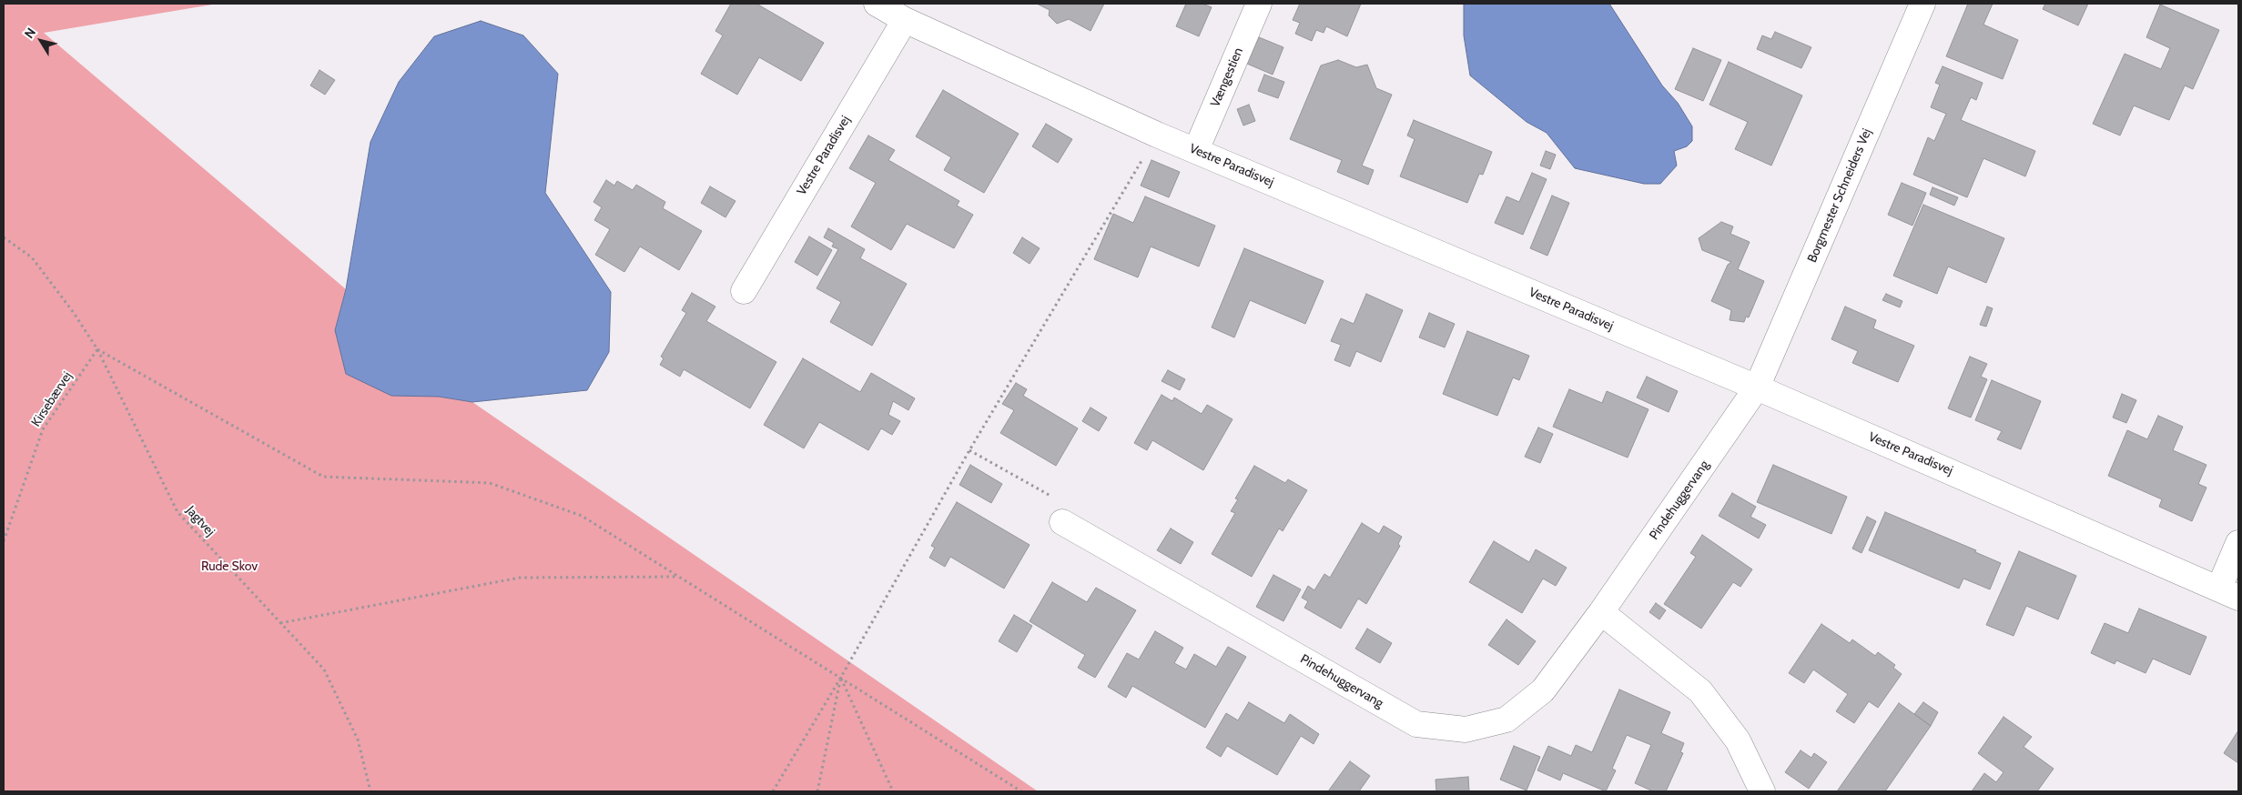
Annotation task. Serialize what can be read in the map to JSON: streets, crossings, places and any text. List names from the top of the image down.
{
  "streets": {
    "street": [
      "Vængestien",
      "Vestre Paradisvej",
      "Borgmester Schneiders Vej",
      "Pindehuggervang"
    ],
    "path": ["Kirsebærvej", "Jagtvej"]
  },
  "crossings": [
    ["Vængestien", "Vestre Paradisvej"],
    ["Vestre Paradisvej", "Borgmester Schneiders Vej"],
    ["Vestre Paradisvej", "Pindehuggervang"],
    ["Borgmester Schneiders Vej", "Pindehuggervang"],
    ["Kirsebærvej", "Jagtvej"]
  ],
  "parks": ["Rude Skov"],
  "north": "top left"
}
